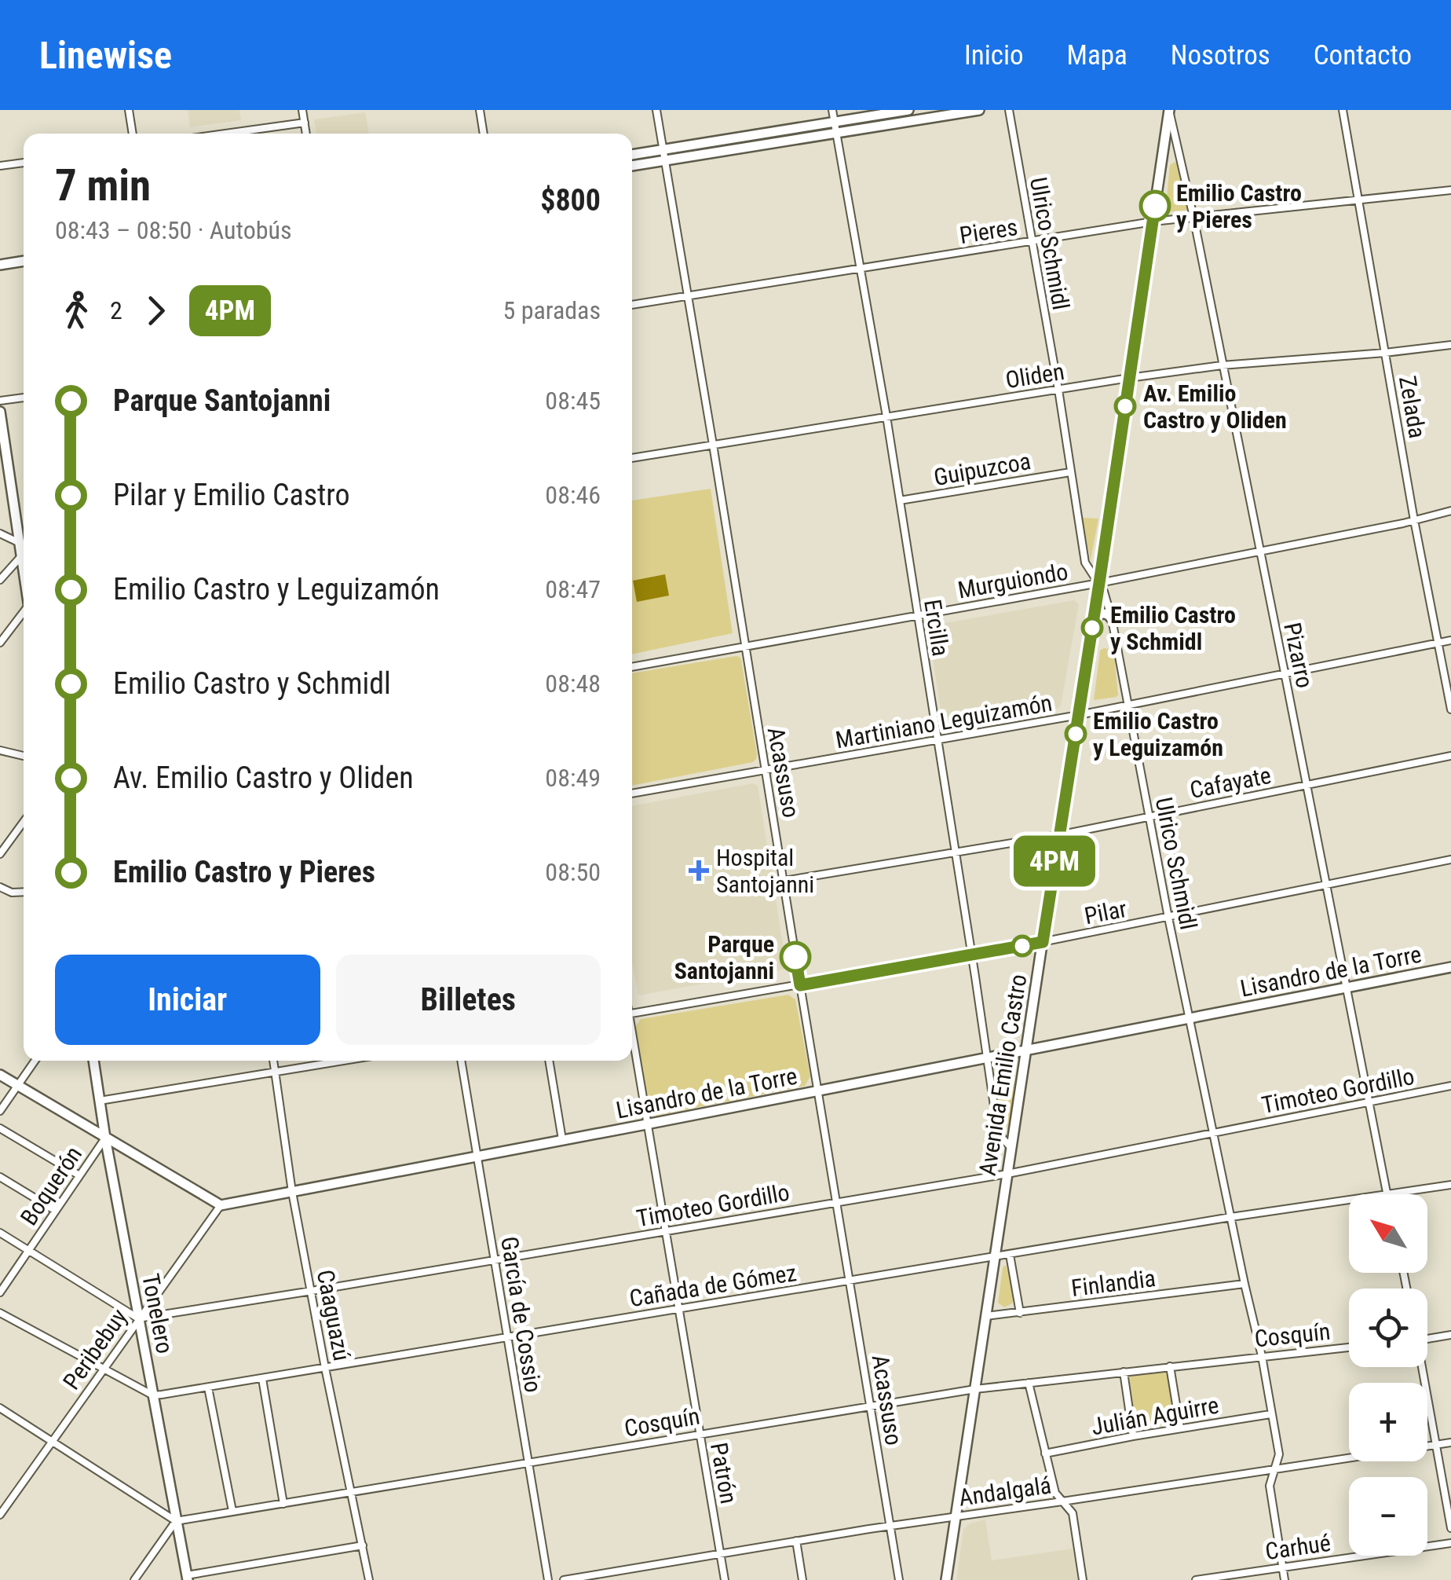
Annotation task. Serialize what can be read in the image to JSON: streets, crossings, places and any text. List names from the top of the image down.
{
  "streets": {
    "street": [
      "Pieres",
      "Ulrico Schmidl",
      "Oliden",
      "Zelada",
      "Guipuzcoa",
      "Murguiondo",
      "Ercilla",
      "Pizarro",
      "Martiniano Leguizamón",
      "Acassuso",
      "Cafayate",
      "Pilar",
      "Lisandro de la Torre",
      "Avenida Emilio Castro",
      "Timoteo Gordillo",
      "Boquerón",
      "Finlandia",
      "Cañada de Gómez",
      "Tonelero",
      "García de Cossio",
      "Caaguazú",
      "Cosquín",
      "Peribebuy",
      "Julián Aguirre",
      "Patrón",
      "Andalgalá",
      "Carhué"
    ]
  },
  "crossings": [
    ["Pieres", "Ulrico Schmidl"],
    ["Pieres", "Zelada"],
    ["Pieres", "Ercilla"],
    ["Pieres", "Pizarro"],
    ["Pieres", "Acassuso"],
    ["Pieres", "Avenida Emilio Castro"],
    ["Ulrico Schmidl", "Oliden"],
    ["Ulrico Schmidl", "Guipuzcoa"],
    ["Ulrico Schmidl", "Murguiondo"],
    ["Ulrico Schmidl", "Martiniano Leguizamón"],
    ["Ulrico Schmidl", "Cafayate"],
    ["Ulrico Schmidl", "Pilar"],
    ["Ulrico Schmidl", "Lisandro de la Torre"],
    ["Ulrico Schmidl", "Avenida Emilio Castro"],
    ["Ulrico Schmidl", "Timoteo Gordillo"],
    ["Ulrico Schmidl", "Finlandia"],
    ["Ulrico Schmidl", "Cañada de Gómez"],
    ["Ulrico Schmidl", "Cosquín"],
    ["Ulrico Schmidl", "Julián Aguirre"],
    ["Ulrico Schmidl", "Andalgalá"],
    ["Ulrico Schmidl", "Carhué"],
    ["Oliden", "Zelada"],
    ["Oliden", "Ercilla"],
    ["Oliden", "Pizarro"],
    ["Oliden", "Acassuso"],
    ["Oliden", "Avenida Emilio Castro"],
    ["Zelada", "Murguiondo"],
    ["Zelada", "Martiniano Leguizamón"],
    ["Guipuzcoa", "Ercilla"],
    ["Murguiondo", "Ercilla"],
    ["Murguiondo", "Pizarro"],
    ["Murguiondo", "Acassuso"],
    ["Murguiondo", "Avenida Emilio Castro"],
    ["Ercilla", "Martiniano Leguizamón"],
    ["Ercilla", "Cafayate"],
    ["Ercilla", "Pilar"],
    ["Ercilla", "Lisandro de la Torre"],
    ["Ercilla", "Avenida Emilio Castro"],
    ["Pizarro", "Martiniano Leguizamón"],
    ["Pizarro", "Cafayate"],
    ["Pizarro", "Pilar"],
    ["Pizarro", "Lisandro de la Torre"],
    ["Pizarro", "Avenida Emilio Castro"],
    ["Pizarro", "Timoteo Gordillo"],
    ["Martiniano Leguizamón", "Acassuso"],
    ["Martiniano Leguizamón", "Avenida Emilio Castro"],
    ["Acassuso", "Cafayate"],
    ["Acassuso", "Pilar"],
    ["Acassuso", "Lisandro de la Torre"],
    ["Acassuso", "Timoteo Gordillo"],
    ["Acassuso", "Cañada de Gómez"],
    ["Acassuso", "Cosquín"],
    ["Acassuso", "Andalgalá"],
    ["Cafayate", "Avenida Emilio Castro"],
    ["Pilar", "Avenida Emilio Castro"],
    ["Lisandro de la Torre", "Avenida Emilio Castro"],
    ["Lisandro de la Torre", "García de Cossio"],
    ["Lisandro de la Torre", "Caaguazú"],
    ["Lisandro de la Torre", "Peribebuy"],
    ["Lisandro de la Torre", "Patrón"],
    ["Avenida Emilio Castro", "Timoteo Gordillo"],
    ["Avenida Emilio Castro", "Finlandia"],
    ["Avenida Emilio Castro", "Cañada de Gómez"],
    ["Avenida Emilio Castro", "Cosquín"],
    ["Avenida Emilio Castro", "Andalgalá"],
    ["Timoteo Gordillo", "Tonelero"],
    ["Timoteo Gordillo", "García de Cossio"],
    ["Timoteo Gordillo", "Caaguazú"],
    ["Timoteo Gordillo", "Peribebuy"],
    ["Timoteo Gordillo", "Patrón"],
    ["Boquerón", "Tonelero"],
    ["Cañada de Gómez", "Tonelero"],
    ["Cañada de Gómez", "García de Cossio"],
    ["Cañada de Gómez", "Caaguazú"],
    ["Cañada de Gómez", "Patrón"],
    ["Tonelero", "Cosquín"],
    ["Tonelero", "Peribebuy"],
    ["García de Cossio", "Cosquín"],
    ["Caaguazú", "Cosquín"],
    ["Cosquín", "Patrón"],
    ["Patrón", "Andalgalá"]
  ],
  "places": {
    "other": [
      "Emilio Castro y Pieres",
      "Av. Emilio Castro y Oliden",
      "Emilio Castro y Schmidl",
      "Emilio Castro y Leguizamón",
      "Parque Santojanni"
    ],
    "health": ["Hospital Santojanni"]
  },
  "lines": ["bus line 4PM"],
  "north": "top left",
  "page": {
    "header": "Linewise",
    "nav": [
      "Inicio",
      "Mapa",
      "Nosotros",
      "Contacto"
    ],
    "on_map": "4PM",
    "heading": ["7 min", "08:43 – 08:50 · Autobús", "$800"],
    "legs": ["2", "4PM", "5 paradas"],
    "list": [
      {
        "name": "Parque Santojanni",
        "value": "08:45"
      },
      {
        "name": "Pilar y Emilio Castro",
        "value": "08:46"
      },
      {
        "name": "Emilio Castro y Leguizamón",
        "value": "08:47"
      },
      {
        "name": "Emilio Castro y Schmidl",
        "value": "08:48"
      },
      {
        "name": "Av. Emilio Castro y Oliden",
        "value": "08:49"
      },
      {
        "name": "Emilio Castro y Pieres",
        "value": "08:50"
      }
    ],
    "buttons": ["Iniciar", "Billetes"],
    "map_buttons": ["+", "−"]
  }
}
